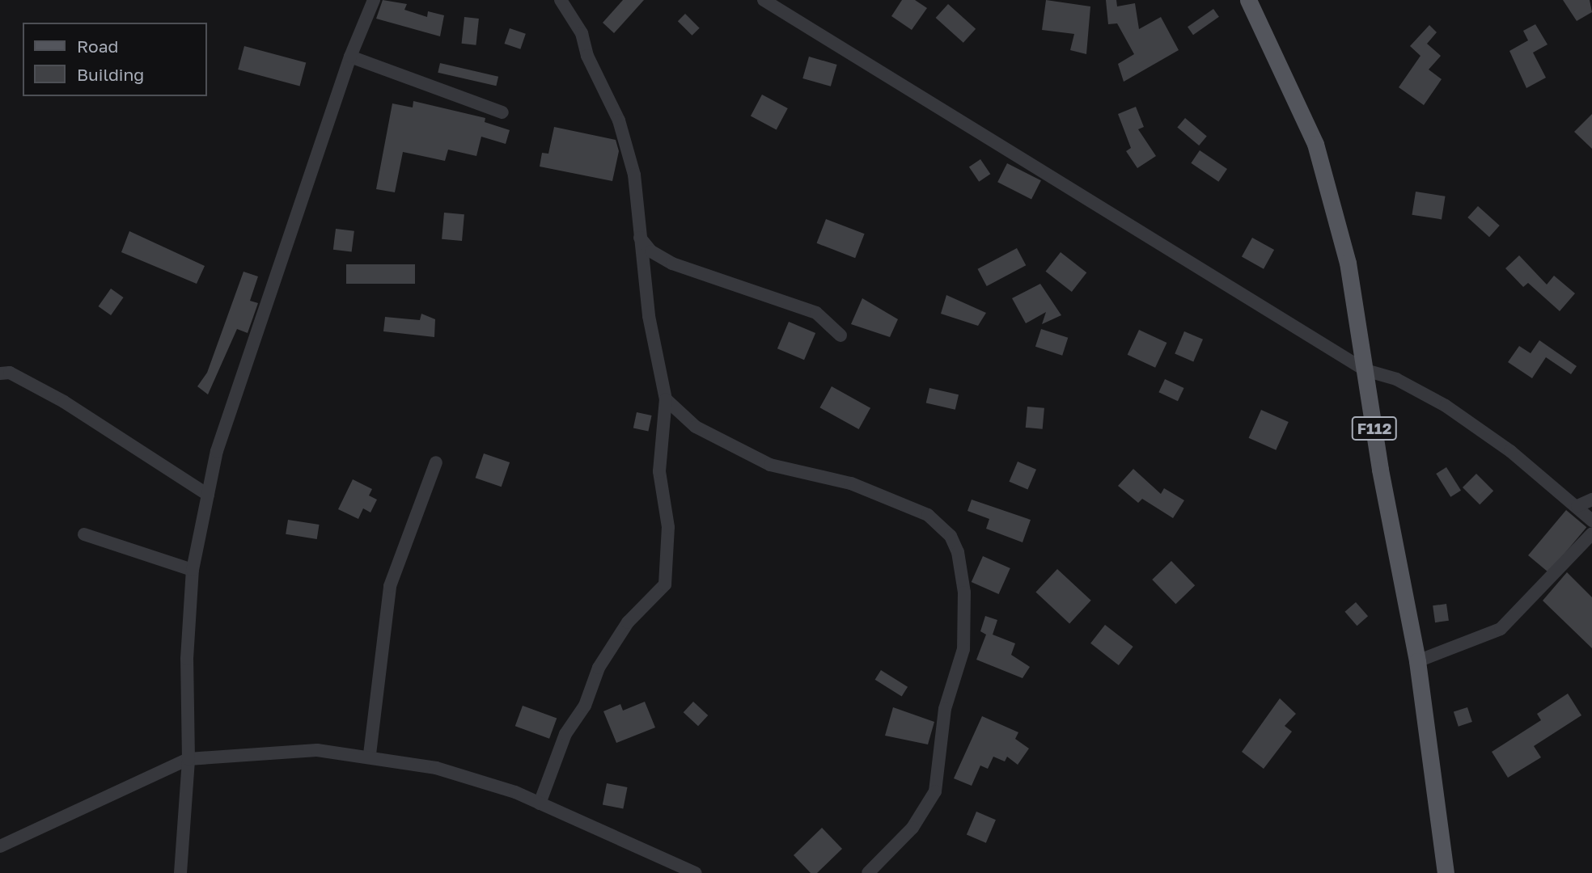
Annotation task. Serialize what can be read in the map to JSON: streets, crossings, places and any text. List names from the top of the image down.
{
  "streets": {
    "main road": ["F112"]
  },
  "legend": ["Road", "Building"]
}
